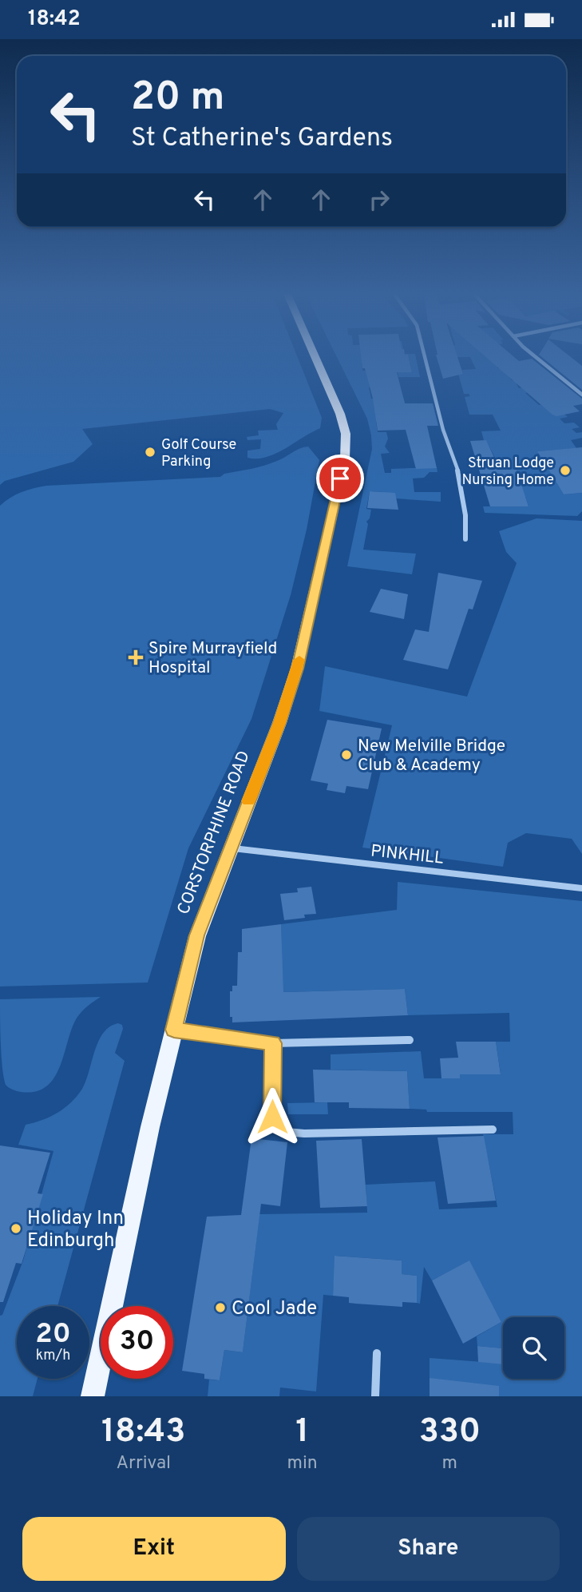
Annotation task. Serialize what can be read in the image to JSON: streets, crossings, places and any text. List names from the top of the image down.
{
  "streets": {
    "main road": ["CORSTORPHINE ROAD"],
    "street": ["PINKHILL"]
  },
  "crossings": [
    ["CORSTORPHINE ROAD", "PINKHILL"]
  ],
  "places": {
    "other": [
      "Golf Course Parking",
      "Struan Lodge Nursing Home",
      "New Melville Bridge Club & Academy",
      "Holiday Inn Edinburgh",
      "Cool Jade"
    ],
    "health": ["Spire Murrayfield Hospital"]
  },
  "page": {
    "status": "18:42",
    "turn": ["20 m", "St Catherine's Gardens"],
    "speed": "20 km/h",
    "limit": "30",
    "eta": [
      "18:43",
      "Arrival",
      "1",
      "min",
      "330",
      "m"
    ],
    "buttons": ["Exit", "Share"]
  }
}
